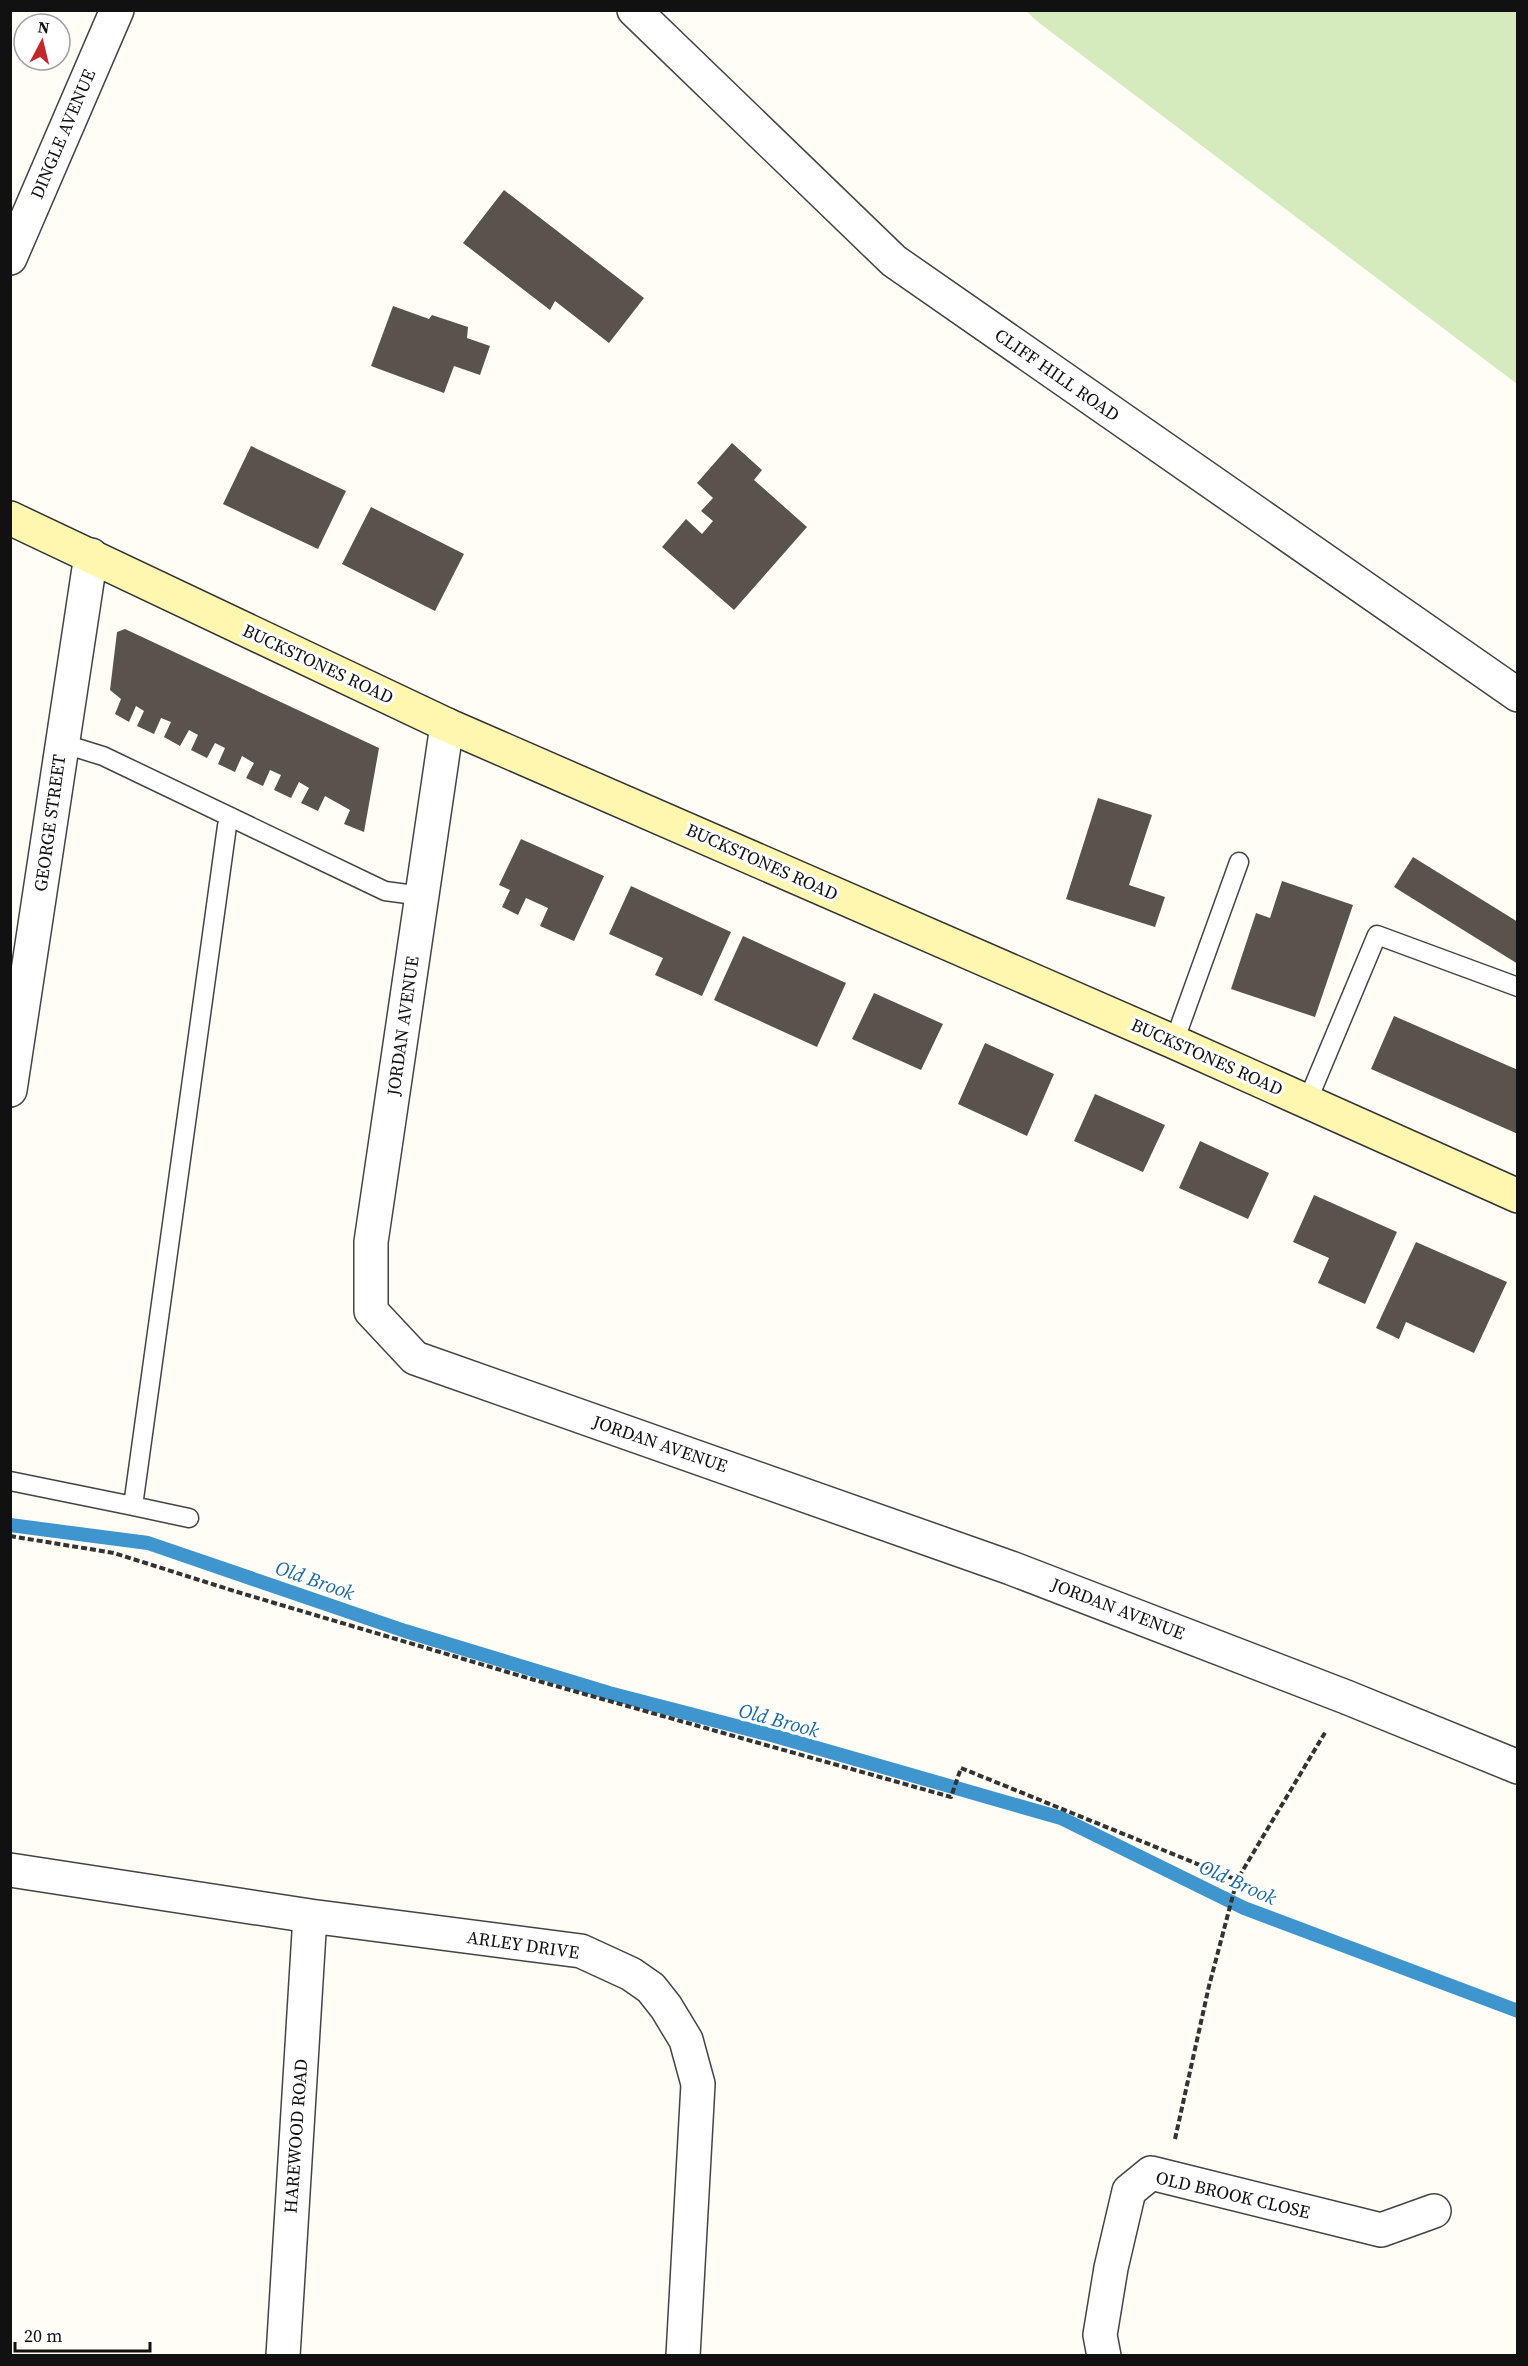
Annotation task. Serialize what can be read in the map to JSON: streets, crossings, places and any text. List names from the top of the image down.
{
  "streets": {
    "main road": ["BUCKSTONES ROAD"],
    "street": [
      "DINGLE AVENUE",
      "CLIFF HILL ROAD",
      "GEORGE STREET",
      "JORDAN AVENUE",
      "ARLEY DRIVE",
      "HAREWOOD ROAD",
      "OLD BROOK CLOSE"
    ]
  },
  "crossings": [
    ["BUCKSTONES ROAD", "GEORGE STREET"],
    ["BUCKSTONES ROAD", "JORDAN AVENUE"],
    ["ARLEY DRIVE", "HAREWOOD ROAD"]
  ],
  "water": ["Old Brook"],
  "scale_bar": "20 m",
  "north": "top"
}
